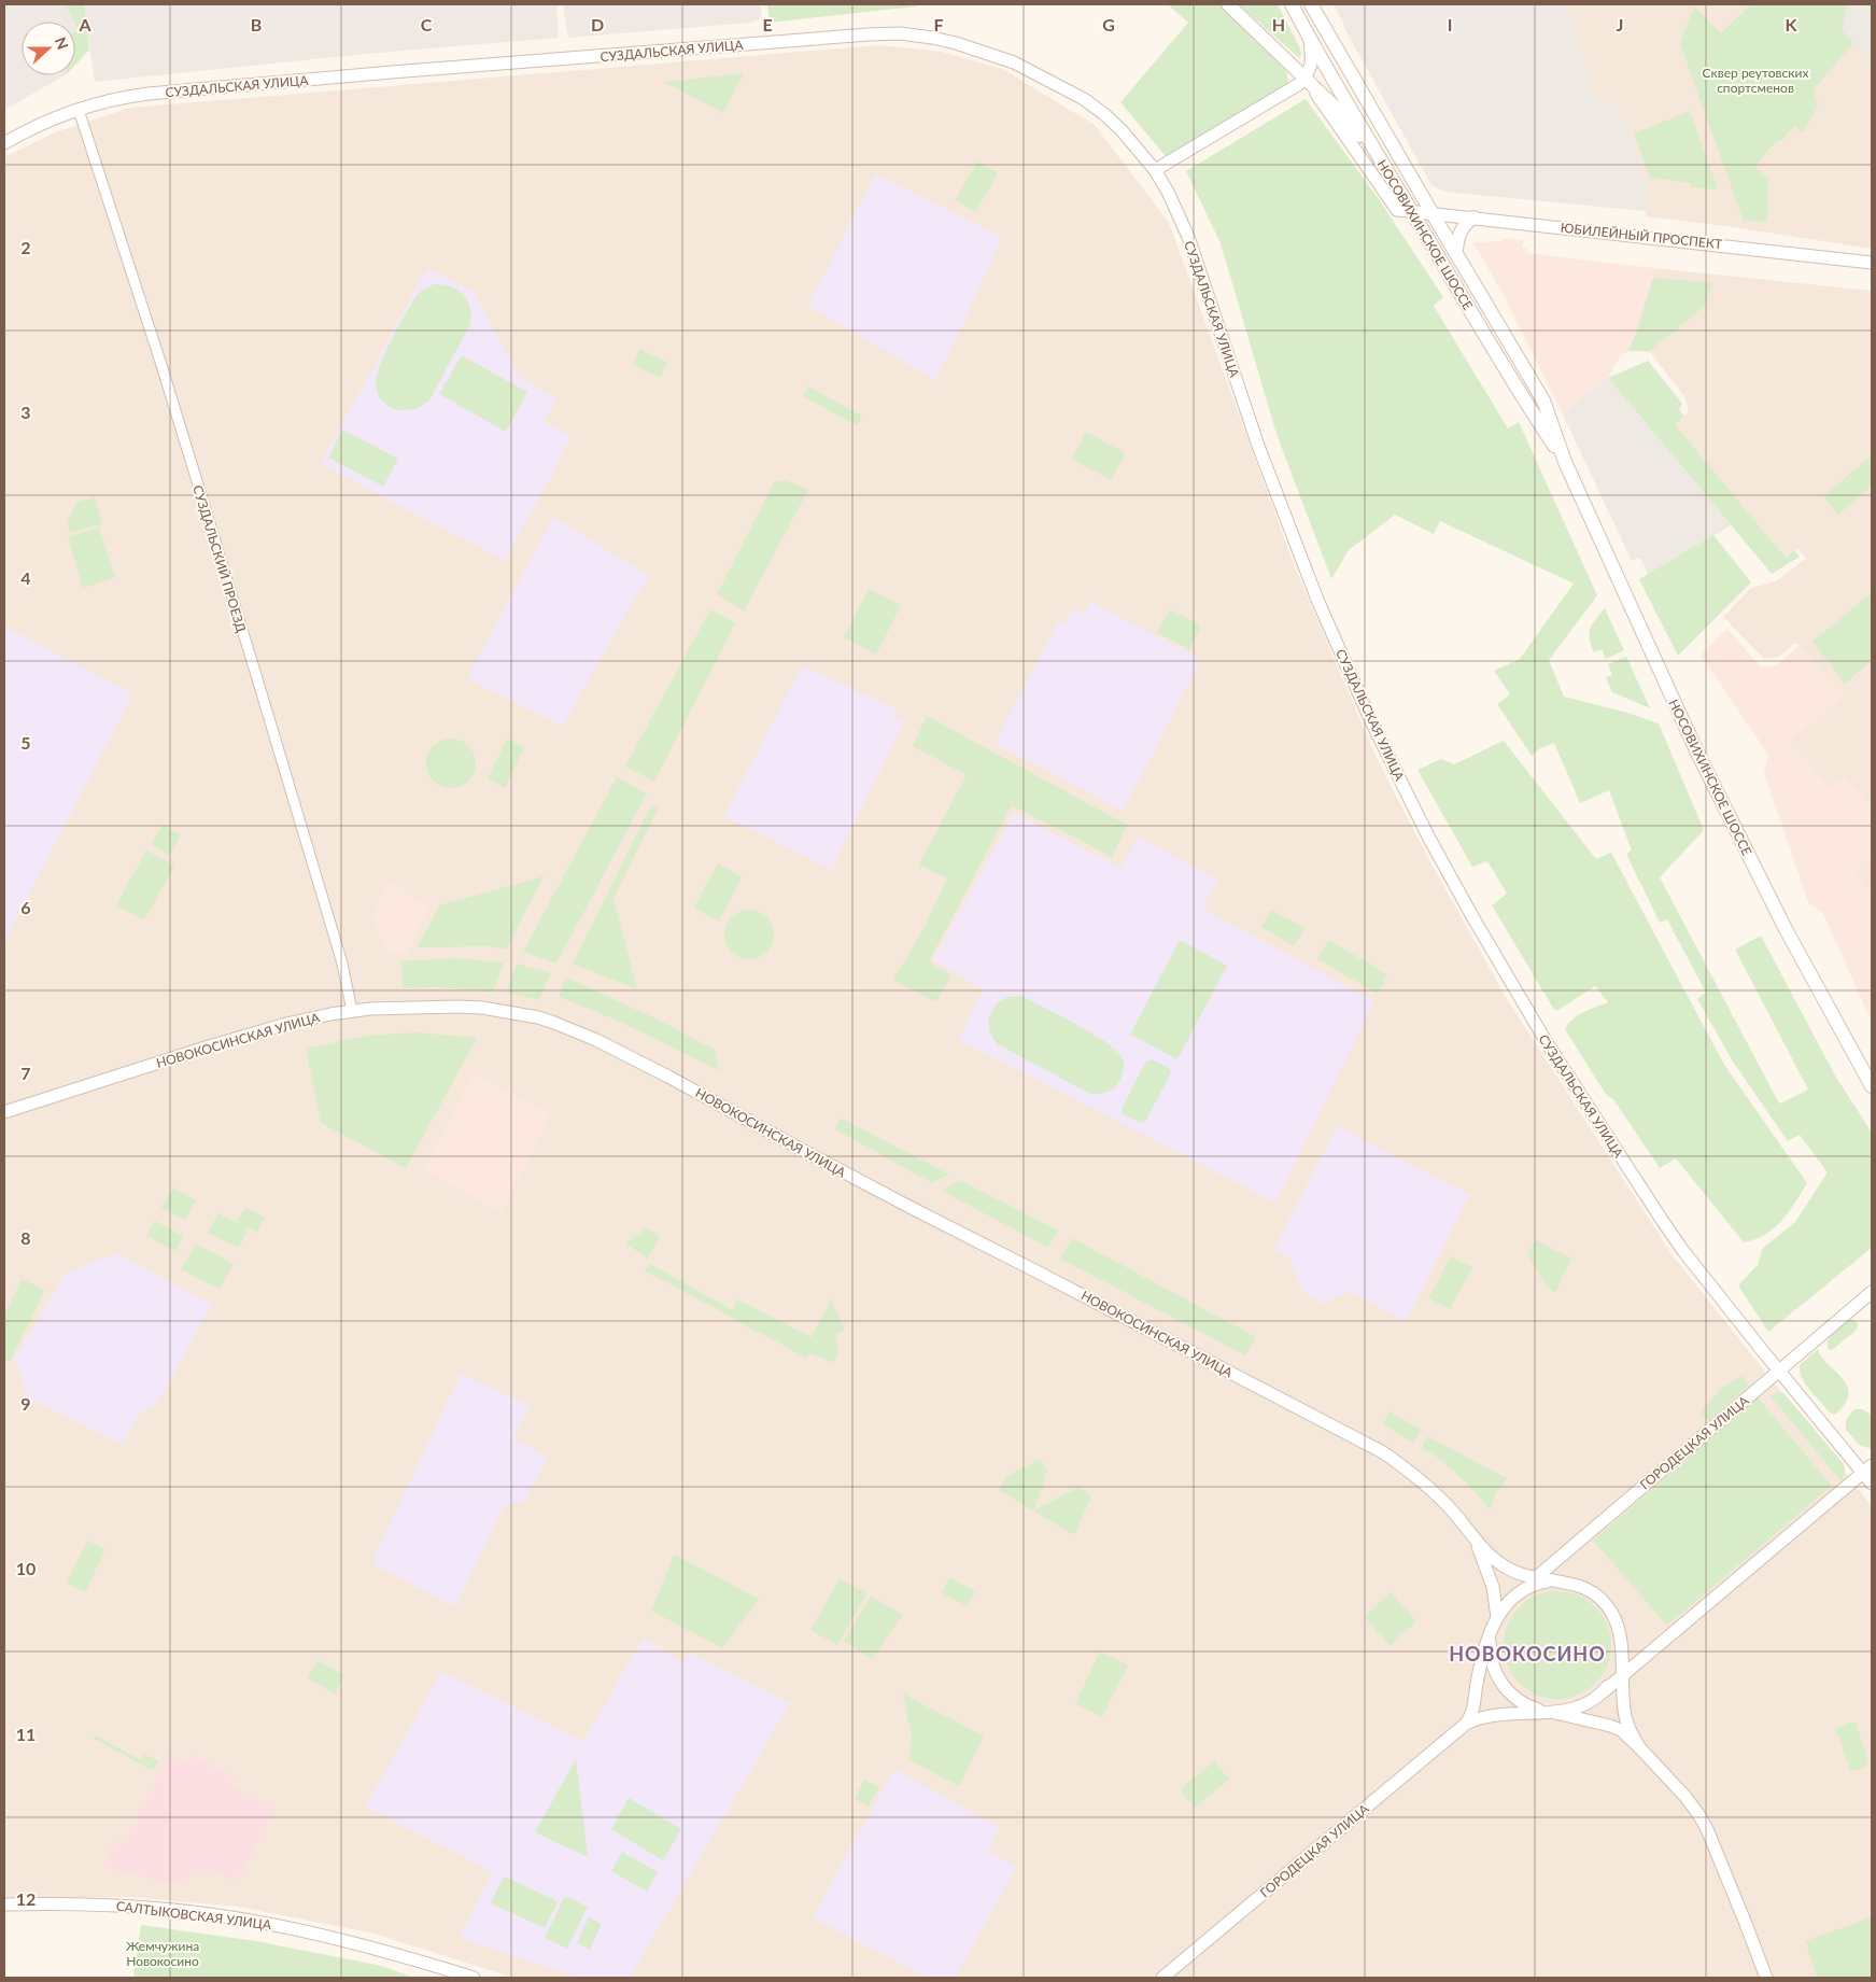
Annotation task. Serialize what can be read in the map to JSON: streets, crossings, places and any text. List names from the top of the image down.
{
  "streets": {
    "main road": ["НОСОВИХИНСКОЕ ШОССЕ"],
    "street": [
      "СУЗДАЛЬСКАЯ УЛИЦА",
      "ЮБИЛЕЙНЫЙ ПРОСПЕКТ",
      "СУЗДАЛЬСКИЙ ПРОЕЗД",
      "НОВОКОСИНСКАЯ УЛИЦА",
      "ГОРОДЕЦКАЯ УЛИЦА",
      "САЛТЫКОВСКАЯ УЛИЦА"
    ]
  },
  "crossings": [
    ["СУЗДАЛЬСКАЯ УЛИЦА", "СУЗДАЛЬСКИЙ ПРОЕЗД"],
    ["СУЗДАЛЬСКАЯ УЛИЦА", "ГОРОДЕЦКАЯ УЛИЦА"],
    ["НОСОВИХИНСКОЕ ШОССЕ", "ЮБИЛЕЙНЫЙ ПРОСПЕКТ"],
    ["СУЗДАЛЬСКИЙ ПРОЕЗД", "НОВОКОСИНСКАЯ УЛИЦА"]
  ],
  "districts": ["НОВОКОСИНО"],
  "parks": ["Сквер реутовских спортсменов", "Жемчужина Новокосино"],
  "north": "right",
  "grid": {
    "columns": [
      "A",
      "B",
      "C",
      "D",
      "E",
      "F",
      "G",
      "H",
      "I",
      "J",
      "K"
    ],
    "rows": [
      "2",
      "3",
      "4",
      "5",
      "6",
      "7",
      "8",
      "9",
      "10",
      "11",
      "12"
    ]
  }
}
